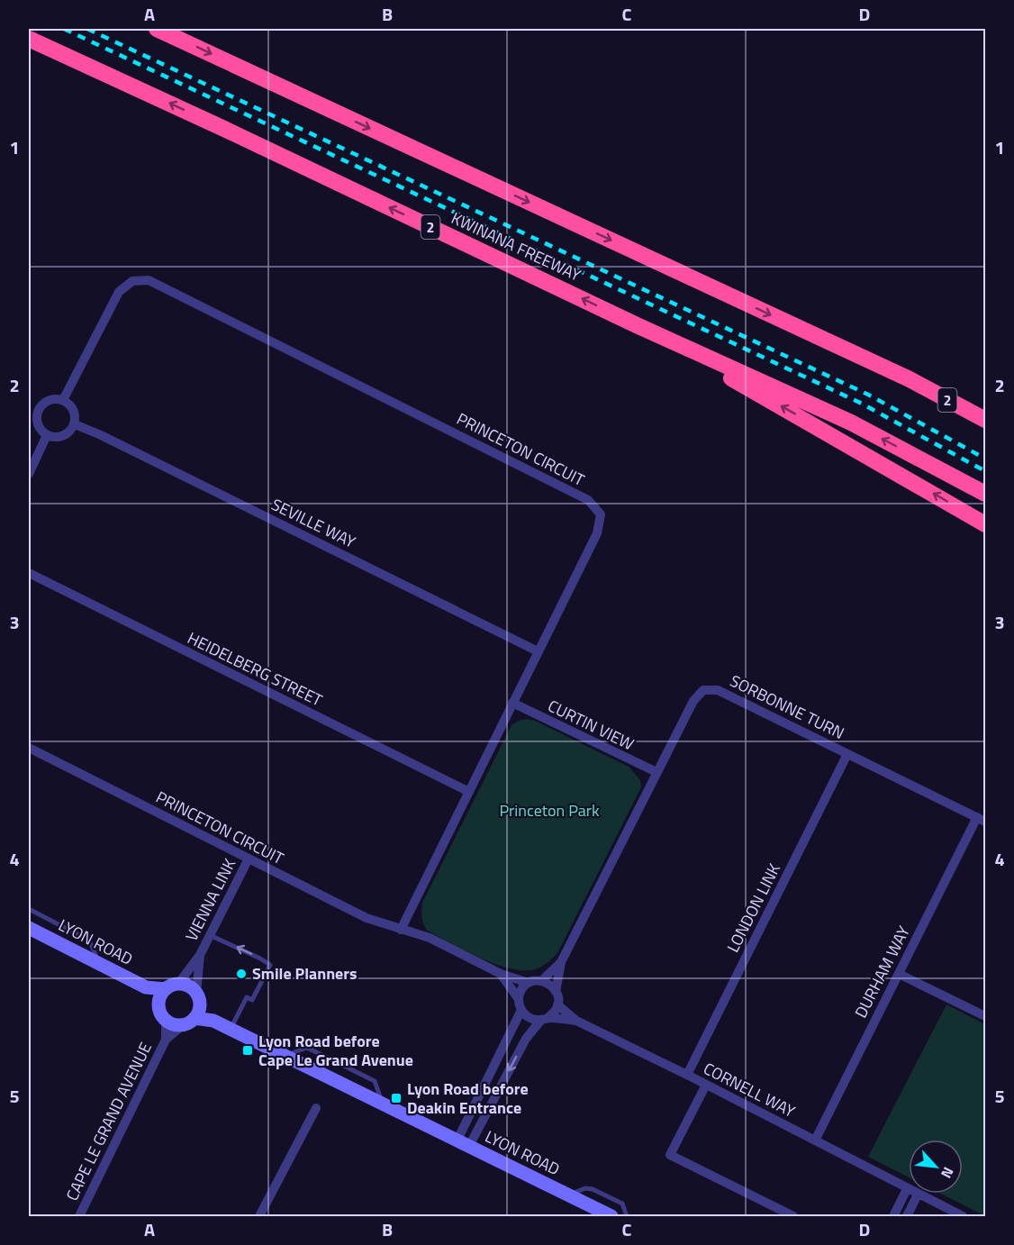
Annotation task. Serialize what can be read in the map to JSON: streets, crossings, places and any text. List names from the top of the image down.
{
  "streets": {
    "highway": ["2", "KWINANA FREEWAY"],
    "street": [
      "PRINCETON CIRCUIT",
      "SEVILLE WAY",
      "HEIDELBERG STREET",
      "SORBONNE TURN",
      "CURTIN VIEW",
      "VIENNA LINK",
      "LONDON LINK",
      "LYON ROAD",
      "DURHAM WAY",
      "CORNELL WAY",
      "CAPE LE GRAND AVENUE"
    ]
  },
  "crossings": [
    ["2", "KWINANA FREEWAY"],
    ["PRINCETON CIRCUIT", "SEVILLE WAY"],
    ["PRINCETON CIRCUIT", "HEIDELBERG STREET"],
    ["PRINCETON CIRCUIT", "SORBONNE TURN"],
    ["PRINCETON CIRCUIT", "CURTIN VIEW"],
    ["PRINCETON CIRCUIT", "VIENNA LINK"],
    ["PRINCETON CIRCUIT", "CORNELL WAY"],
    ["SORBONNE TURN", "CURTIN VIEW"],
    ["SORBONNE TURN", "LONDON LINK"],
    ["SORBONNE TURN", "DURHAM WAY"],
    ["SORBONNE TURN", "CORNELL WAY"],
    ["VIENNA LINK", "LYON ROAD"],
    ["VIENNA LINK", "CAPE LE GRAND AVENUE"],
    ["LONDON LINK", "CORNELL WAY"],
    ["LYON ROAD", "CAPE LE GRAND AVENUE"],
    ["DURHAM WAY", "CORNELL WAY"]
  ],
  "parks": ["Princeton Park"],
  "places": {
    "other": ["Smile Planners"],
    "transit": ["Lyon Road before Cape Le Grand Avenue", "Lyon Road before Deakin Entrance"]
  },
  "north": "bottom right",
  "grid": {
    "columns": [
      "A",
      "B",
      "C",
      "D"
    ],
    "rows": [
      "1",
      "2",
      "3",
      "4",
      "5"
    ]
  }
}
